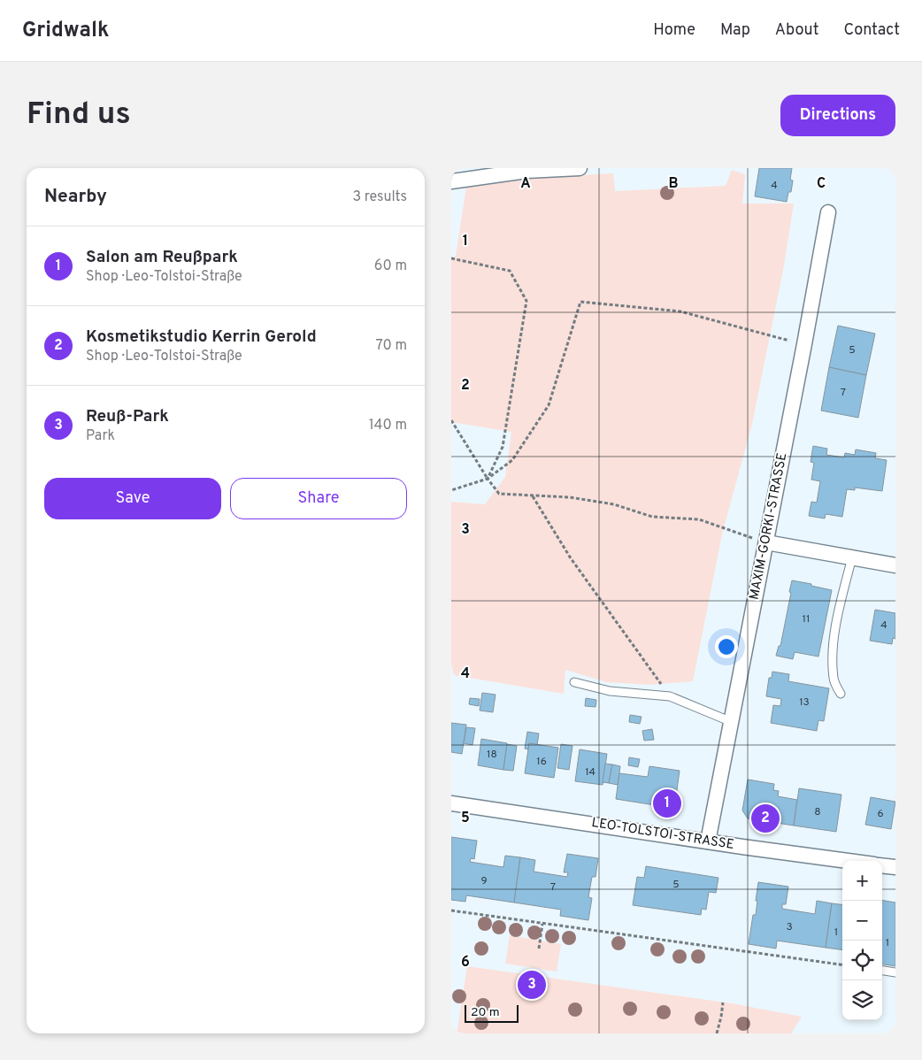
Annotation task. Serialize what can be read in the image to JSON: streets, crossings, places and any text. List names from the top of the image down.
{
  "streets": {
    "street": ["MAXIM-GORKI-STRASSE", "LEO-TOLSTOI-STRASSE"]
  },
  "crossings": [
    ["MAXIM-GORKI-STRASSE", "LEO-TOLSTOI-STRASSE"]
  ],
  "house_numbers": [
    "4",
    "5",
    "7",
    "11",
    "4",
    "13",
    "18",
    "16",
    "14",
    "8",
    "6",
    "9",
    "5",
    "7",
    "3",
    "1",
    "1"
  ],
  "scale_bar": "20 m",
  "page": {
    "header": "Gridwalk",
    "nav": [
      "Home",
      "Map",
      "About",
      "Contact"
    ],
    "buttons": [
      "Directions",
      ["Save", "Share"]
    ],
    "title": "Find us",
    "heading": ["Nearby", "3 results"],
    "list": [
      {
        "mark": "1",
        "name": "Salon am Reußpark",
        "note": "Shop · Leo-Tolstoi-Straße",
        "value": "60 m"
      },
      {
        "mark": "2",
        "name": "Kosmetikstudio Kerrin Gerold",
        "note": "Shop · Leo-Tolstoi-Straße",
        "value": "70 m"
      },
      {
        "mark": "3",
        "name": "Reuß-Park",
        "note": "Park",
        "value": "140 m"
      }
    ],
    "pins": ["1", "2", "3"],
    "map_buttons": ["+", "−"],
    "scale": "20 m"
  },
  "grid": {
    "columns": ["A", "B", "C"],
    "rows": [
      "1",
      "2",
      "3",
      "4",
      "5",
      "6"
    ]
  }
}
